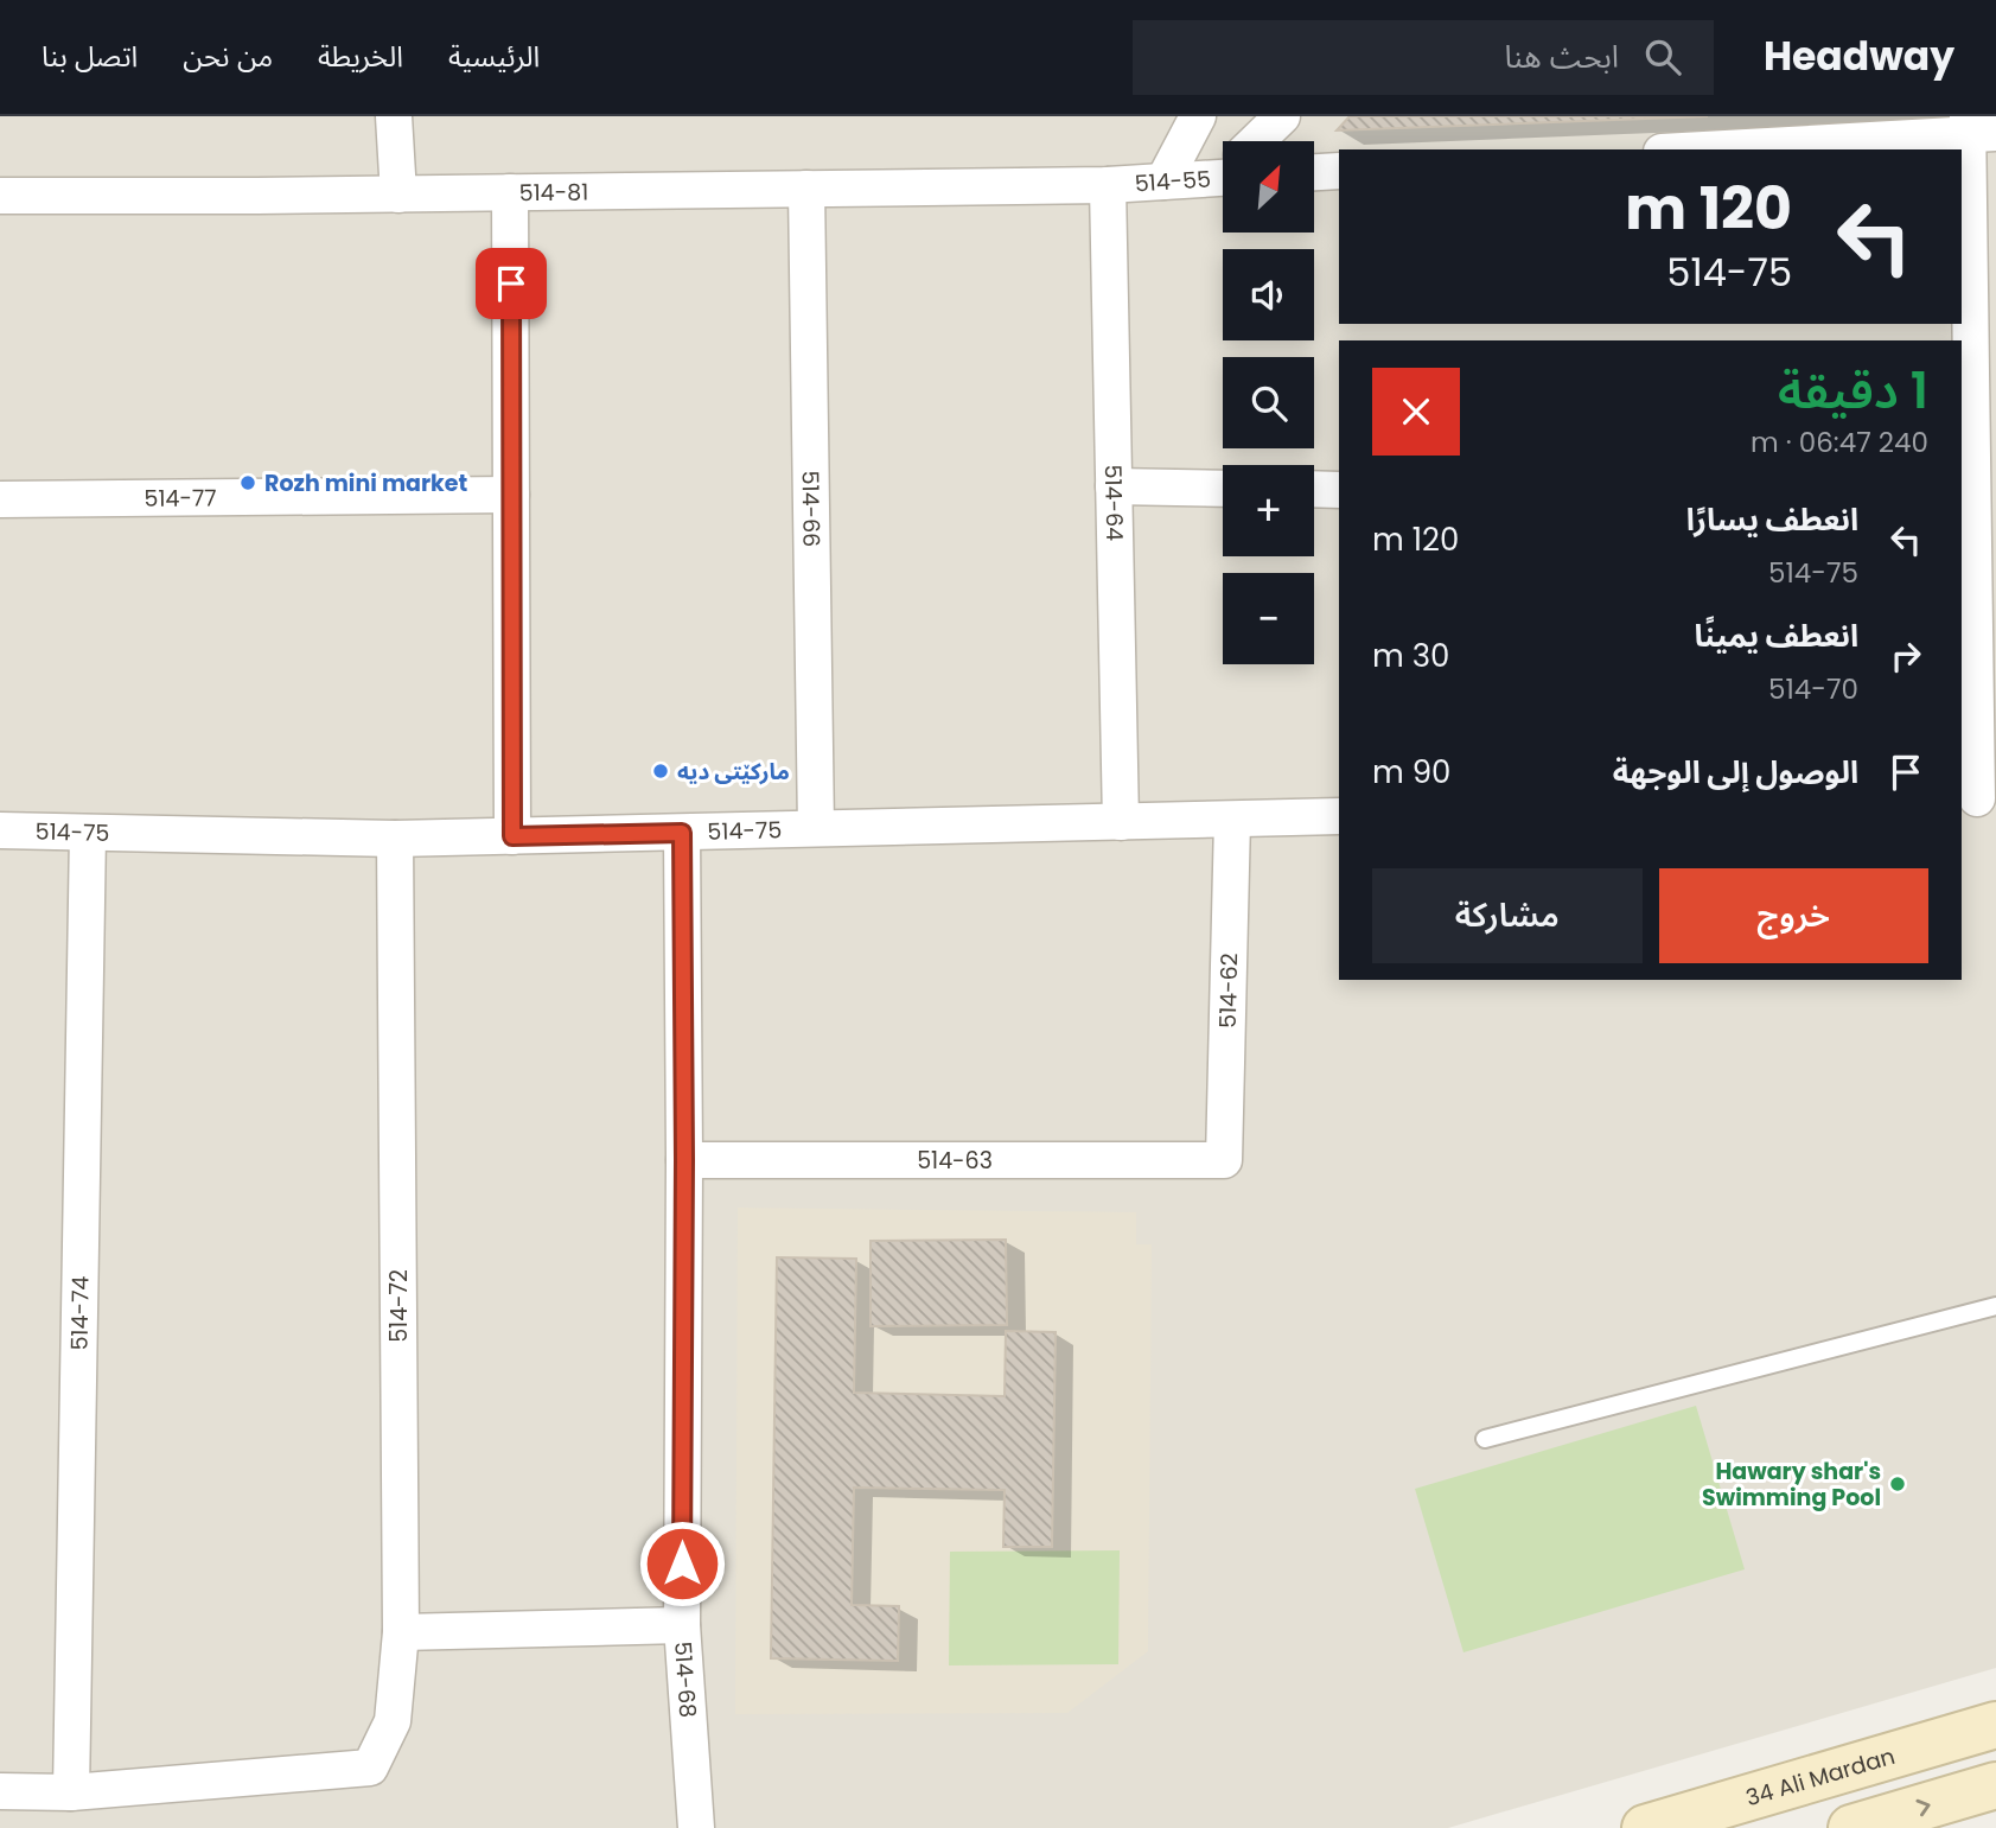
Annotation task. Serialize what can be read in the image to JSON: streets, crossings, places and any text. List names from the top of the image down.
{
  "streets": {
    "main road": ["34 Ali Mardan"],
    "street": [
      "514-55",
      "514-81",
      "514-77",
      "514-64",
      "514-66",
      "514-75",
      "514-62",
      "514-63",
      "514-72",
      "514-74",
      "514-68"
    ]
  },
  "crossings": [
    ["514-55", "514-81"],
    ["514-55", "514-64"],
    ["514-81", "514-64"],
    ["514-81", "514-66"],
    ["514-64", "514-75"],
    ["514-66", "514-75"],
    ["514-75", "514-62"],
    ["514-75", "514-72"],
    ["514-75", "514-74"],
    ["514-75", "514-68"],
    ["514-62", "514-63"],
    ["514-63", "514-68"],
    ["514-72", "514-74"]
  ],
  "places": ["Rozh mini market", "مارکێتی دیە", "Hawary shar's Swimming Pool"],
  "north": "top right",
  "page": {
    "header": "Headway",
    "search": "ابحث هنا",
    "nav": [
      "الرئيسية",
      "الخريطة",
      "من نحن",
      "اتصل بنا"
    ],
    "map_buttons": ["+", "−"],
    "turn": ["120 m", "514-75"],
    "heading": ["1 دقيقة", "240 m · 06:47"],
    "list": [
      {
        "name": "انعطف يسارًا",
        "note": "514-75",
        "value": "120 m"
      },
      {
        "name": "انعطف يمينًا",
        "note": "514-70",
        "value": "30 m"
      },
      {
        "name": "الوصول إلى الوجهة",
        "value": "90 m"
      }
    ],
    "buttons": ["خروج", "مشاركة"]
  }
}
